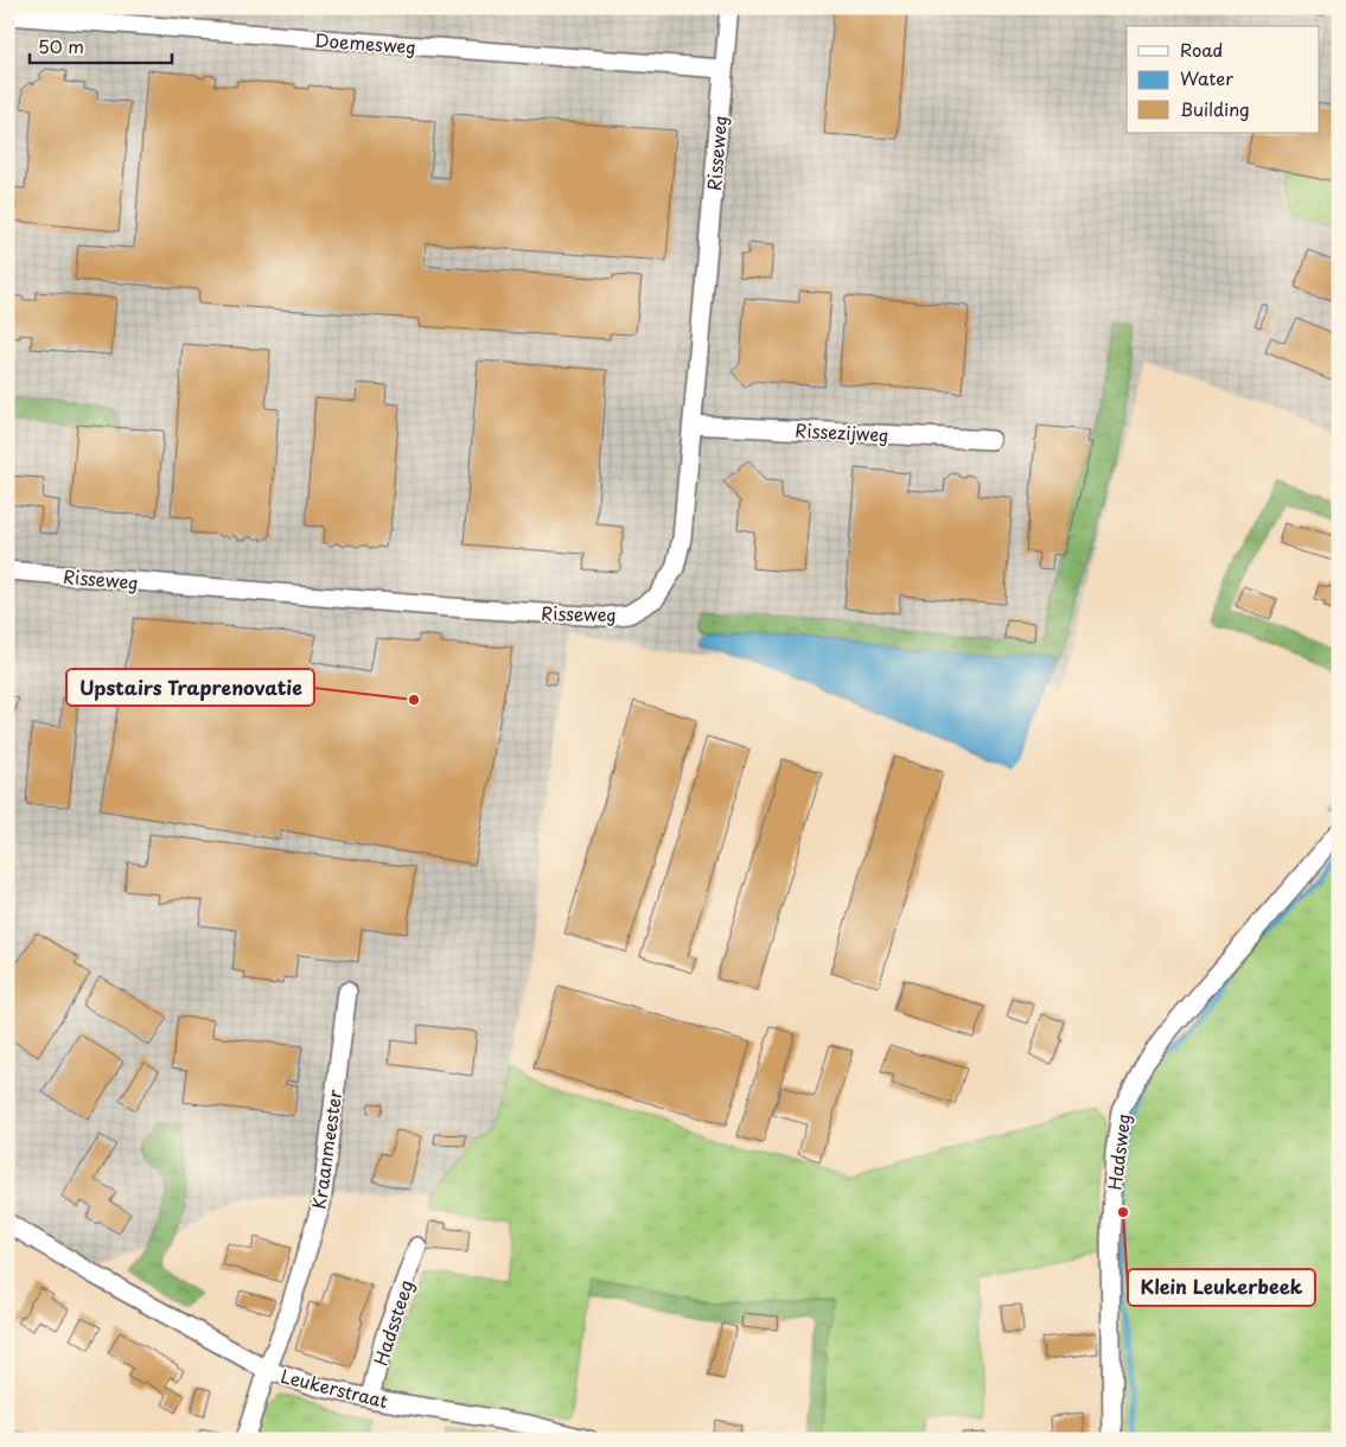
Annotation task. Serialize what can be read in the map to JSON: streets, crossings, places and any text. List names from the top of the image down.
{
  "streets": {
    "street": [
      "Doemesweg",
      "Risseweg",
      "Rissezijweg",
      "Kraanmeester",
      "Hadsweg",
      "Hadssteeg",
      "Leukerstraat"
    ]
  },
  "crossings": [
    ["Doemesweg", "Risseweg"],
    ["Risseweg", "Rissezijweg"],
    ["Kraanmeester", "Leukerstraat"],
    ["Hadssteeg", "Leukerstraat"]
  ],
  "places": ["Upstairs Traprenovatie", "Klein Leukerbeek"],
  "legend": ["Road", "Water", "Building"],
  "scale_bar": "50 m"
}
